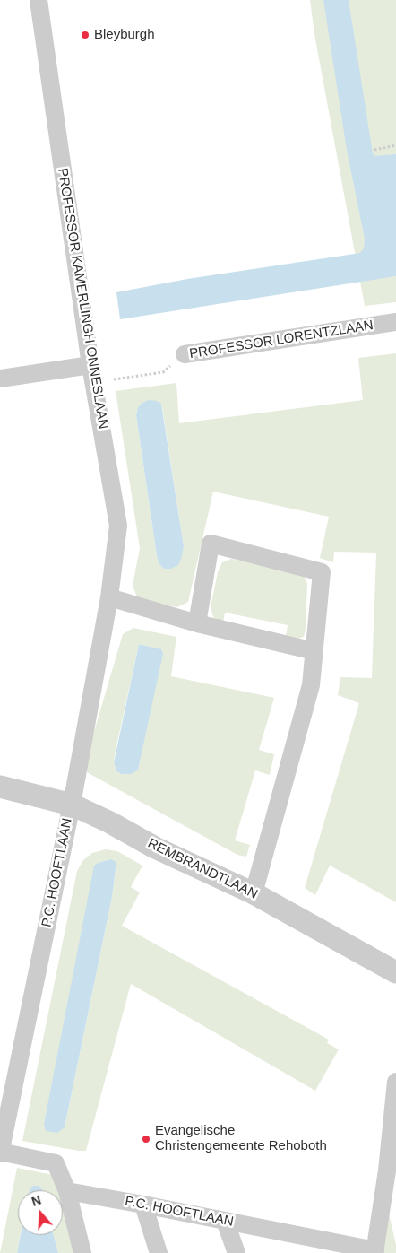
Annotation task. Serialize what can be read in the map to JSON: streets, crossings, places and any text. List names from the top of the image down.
{
  "streets": {
    "street": [
      "PROFESSOR KAMERLINGH ONNESLAAN",
      "PROFESSOR LORENTZLAAN",
      "REMBRANDTLAAN",
      "P.C. HOOFTLAAN"
    ]
  },
  "crossings": [
    ["PROFESSOR KAMERLINGH ONNESLAAN", "PROFESSOR LORENTZLAAN"],
    ["PROFESSOR KAMERLINGH ONNESLAAN", "REMBRANDTLAAN"],
    ["PROFESSOR KAMERLINGH ONNESLAAN", "P.C. HOOFTLAAN"],
    ["REMBRANDTLAAN", "P.C. HOOFTLAAN"]
  ],
  "places": ["Bleyburgh", "Evangelische Christengemeente Rehoboth"],
  "north": "top"
}
